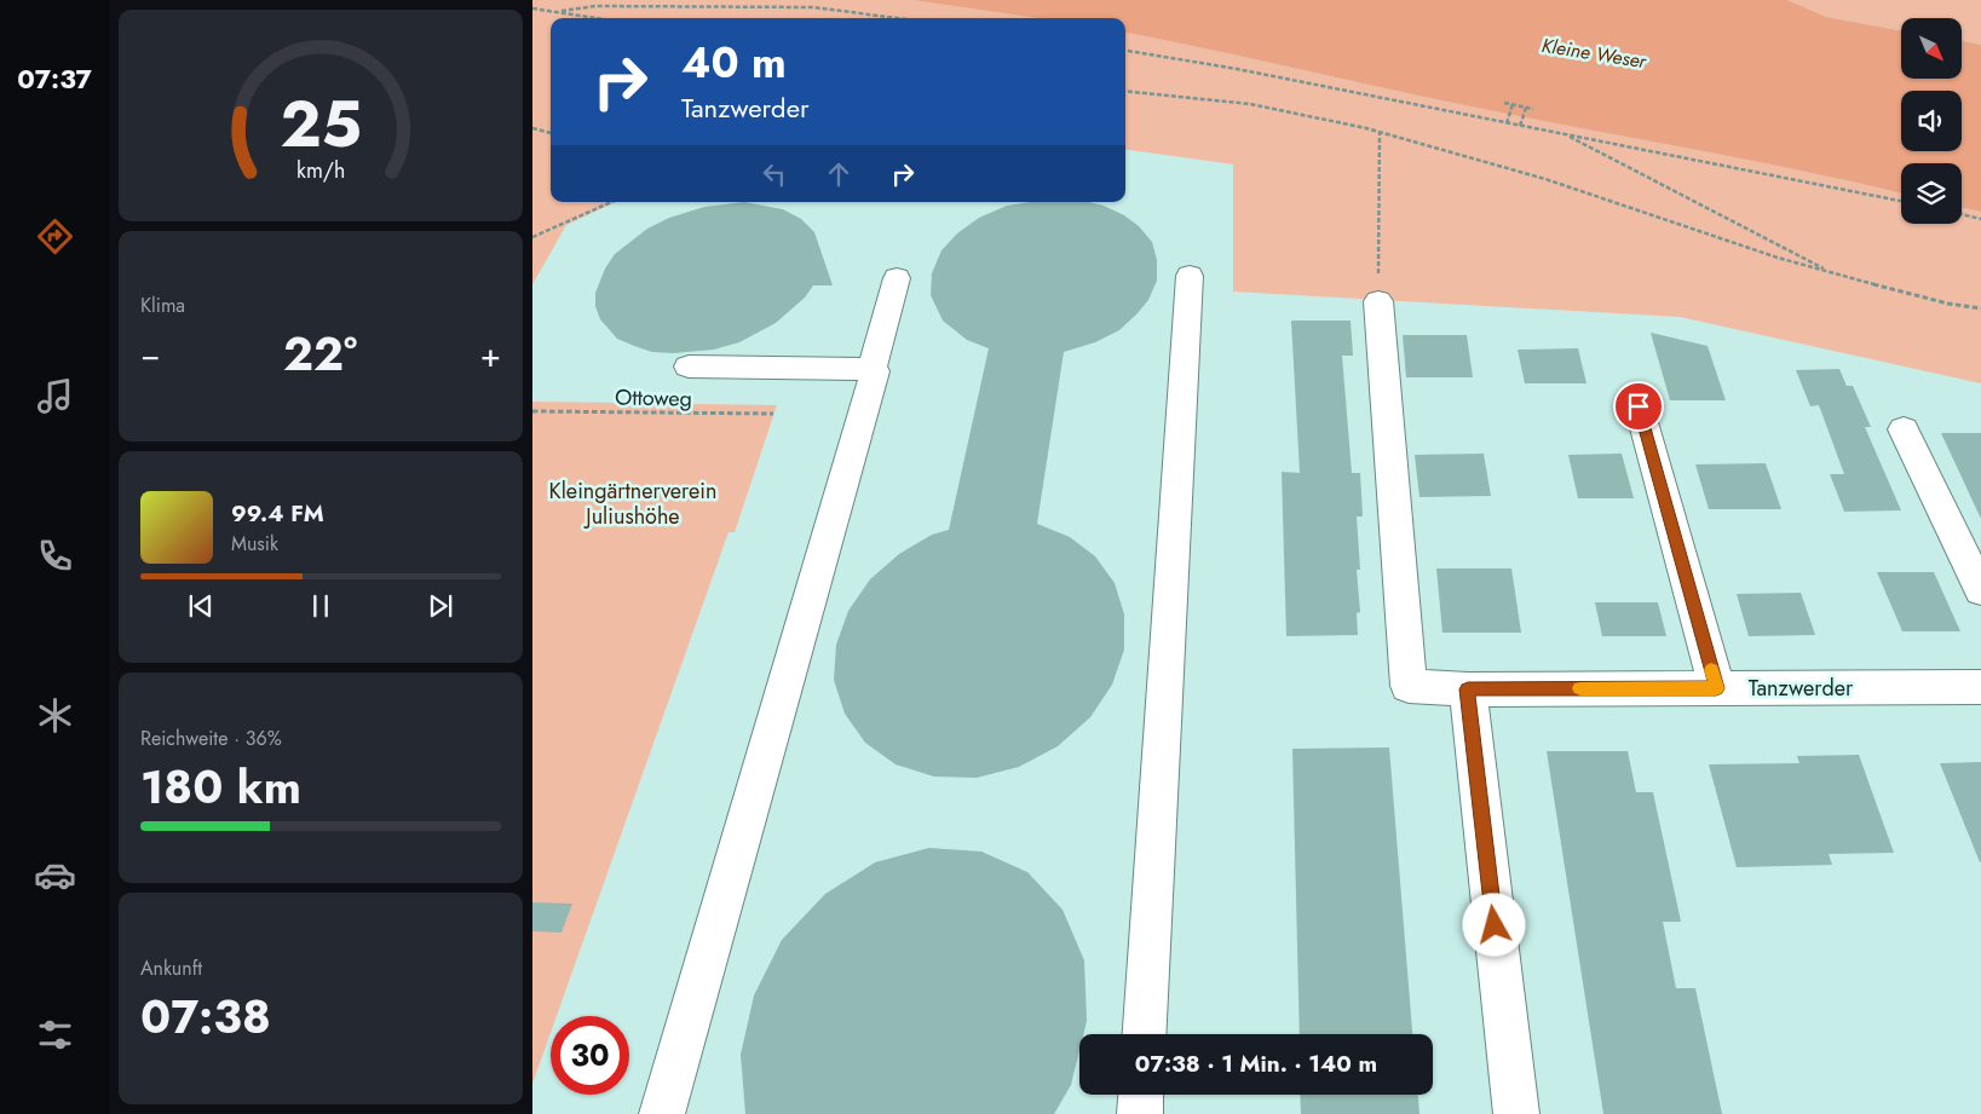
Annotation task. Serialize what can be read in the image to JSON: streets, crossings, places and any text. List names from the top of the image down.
{
  "streets": {
    "street": ["Tanzwerder"],
    "path": ["Ottoweg"]
  },
  "water": ["Kleine Weser"],
  "parks": ["Kleingärtnerverein Juliushöhe"],
  "north": "bottom right",
  "page": {
    "tabs": "07:37",
    "turn": ["40 m", "Tanzwerder"],
    "tile": [
      "Klima",
      ["Reichweite · 36%", "180 km"],
      ["Ankunft", "07:38"]
    ],
    "heat": ["−", "22°", "+"],
    "song": ["99.4 FM", "Musik"],
    "limit": "30",
    "trip": "07:38 · 1 Min. · 140 m",
    "gauge": ["25", "km/h"]
  }
}
